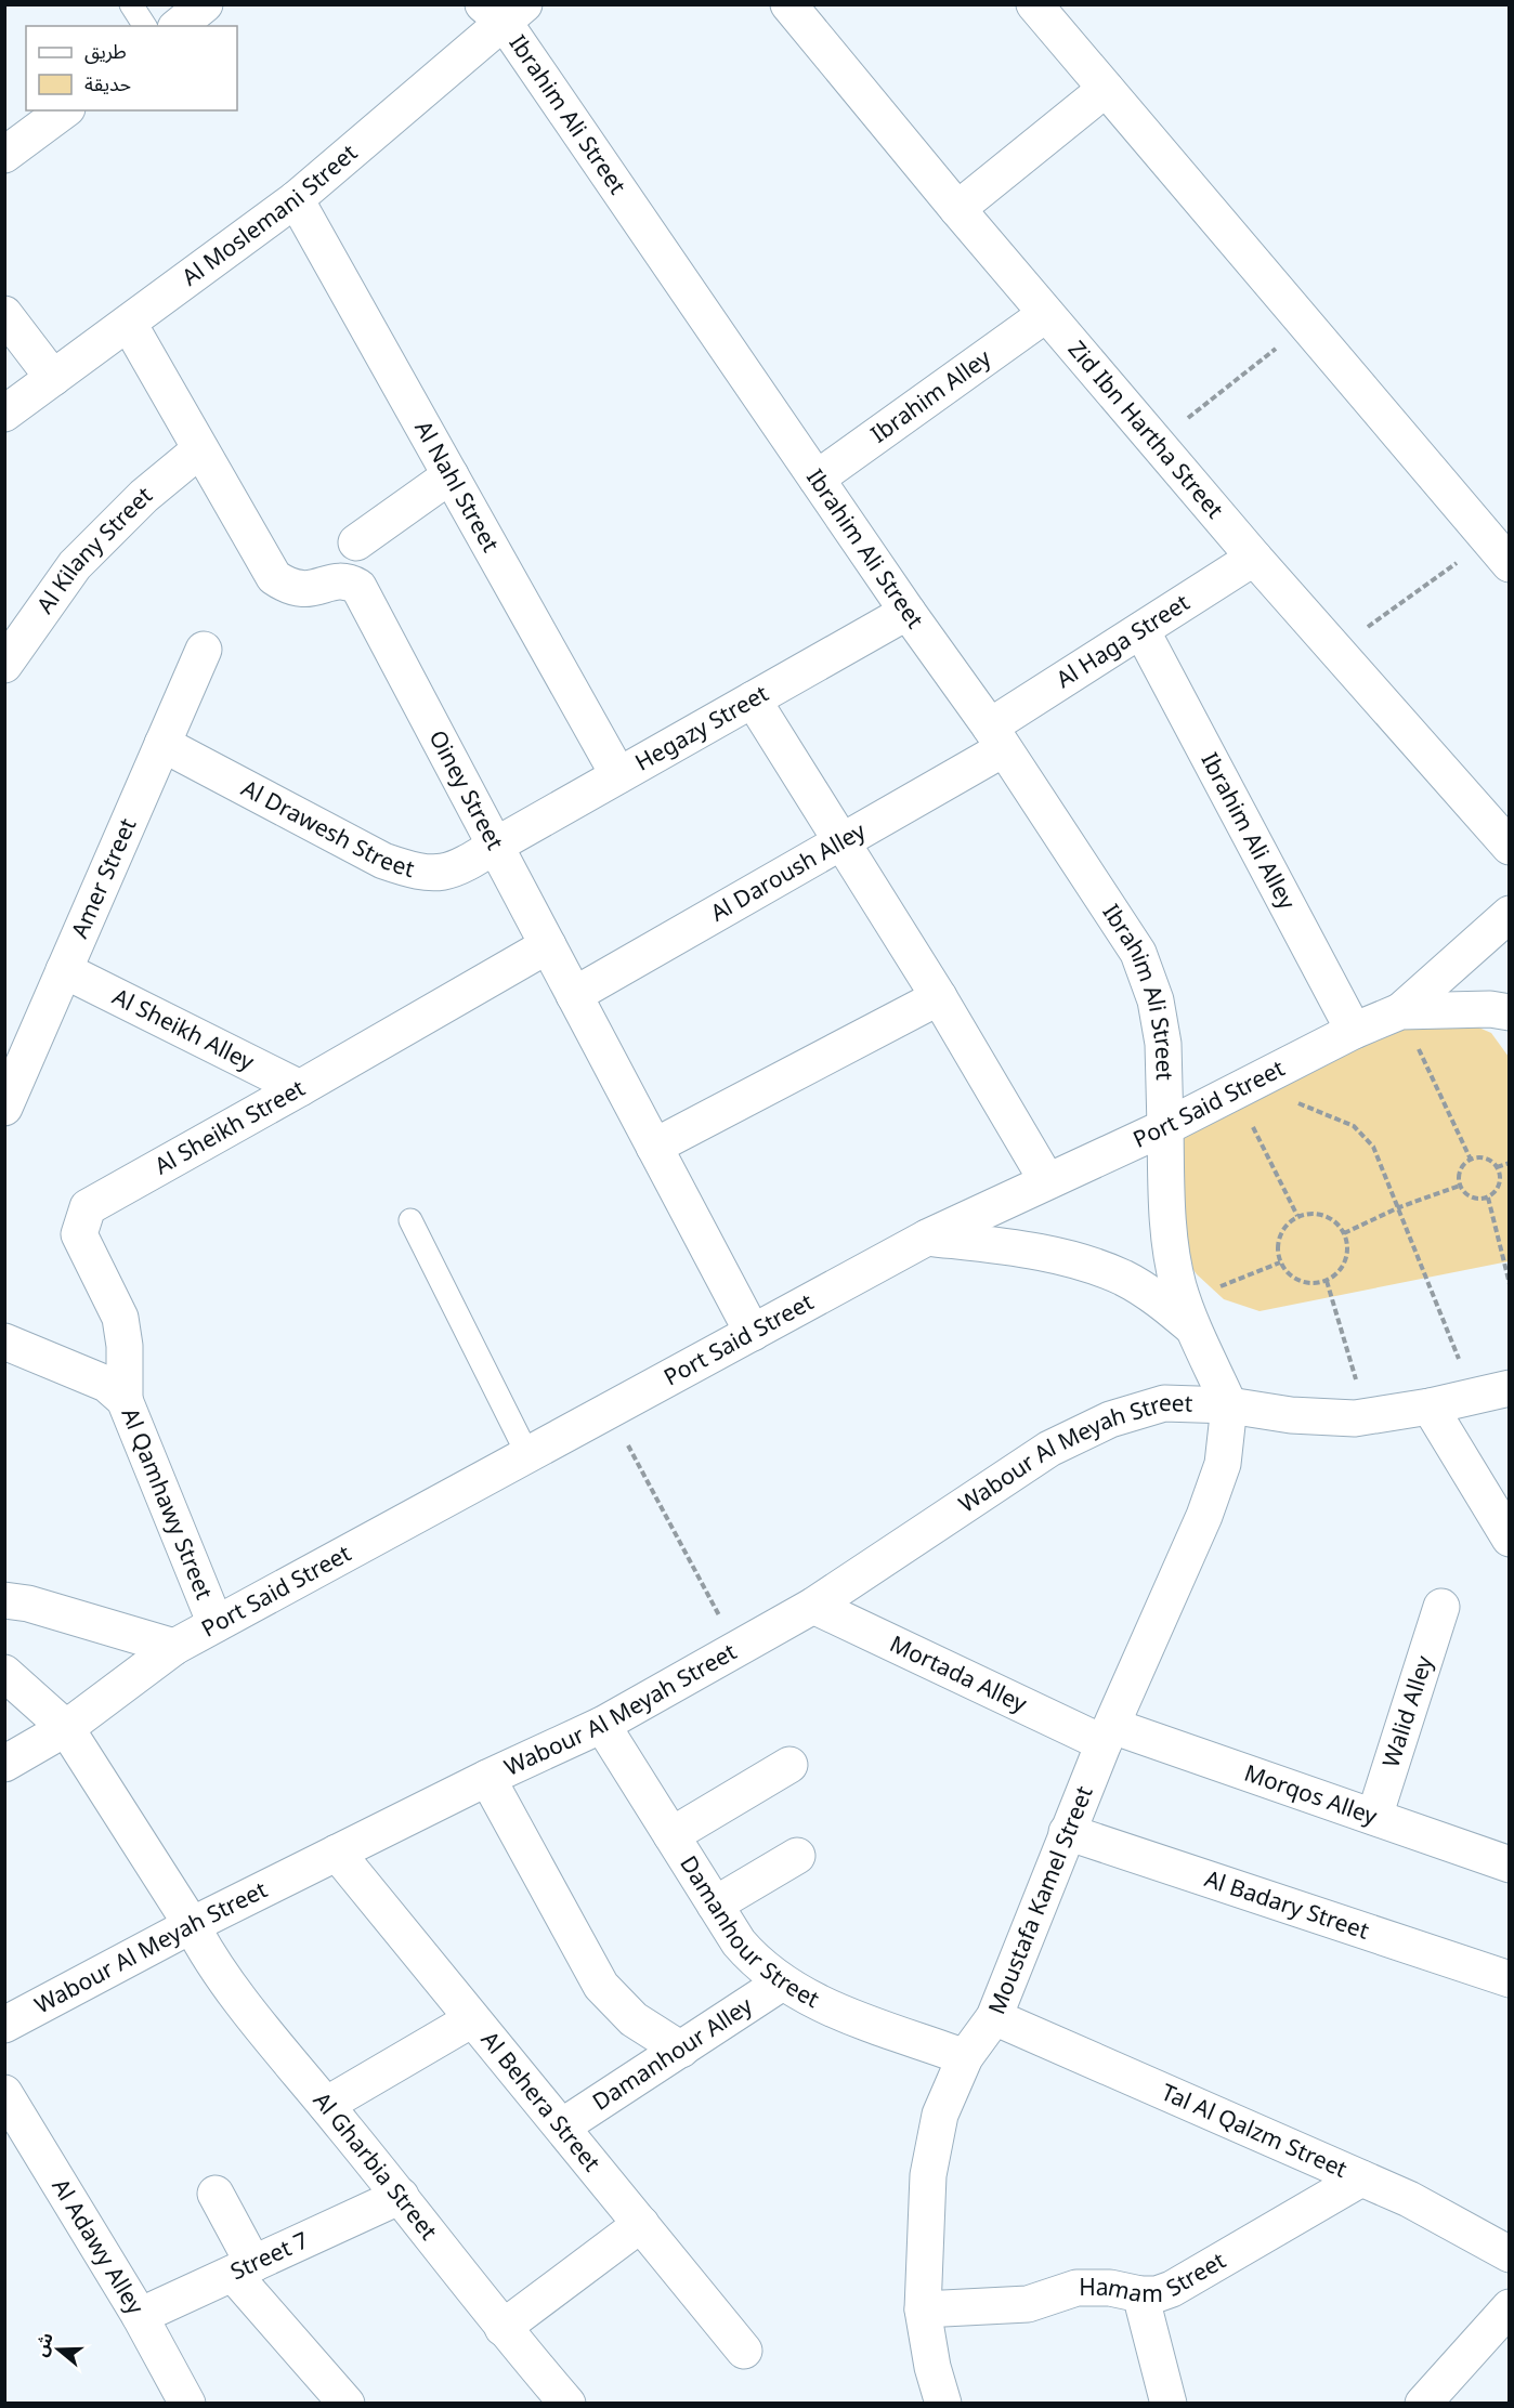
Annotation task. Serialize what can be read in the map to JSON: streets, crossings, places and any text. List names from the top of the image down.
{
  "streets": {
    "street": [
      "Ibrahim Ali Street",
      "Al Moslemani Street",
      "Ibrahim Alley",
      "Zid Ibn Hartha Street",
      "Al Nahl Street",
      "Al Kilany Street",
      "Al Haga Street",
      "Hegazy Street",
      "Oiney Street",
      "Al Drawesh Street",
      "Ibrahim Ali Alley",
      "Al Daroush Alley",
      "Amer Street",
      "Al Sheikh Alley",
      "Port Said Street",
      "Al Sheikh Street",
      "Wabour Al Meyah Street",
      "Al Qamhawy Street",
      "Mortada Alley",
      "Walid Alley",
      "Morqos Alley",
      "Moustafa Kamel Street",
      "Al Badary Street",
      "Damanhour Street",
      "Damanhour Alley",
      "Al Behera Street",
      "Tal Al Qalzm Street",
      "Al Gharbia Street",
      "Al Adawy Alley",
      "Street 7",
      "Hamam Street"
    ]
  },
  "crossings": [
    ["Ibrahim Ali Street", "Al Moslemani Street"],
    ["Ibrahim Ali Street", "Ibrahim Alley"],
    ["Ibrahim Ali Street", "Al Haga Street"],
    ["Ibrahim Ali Street", "Hegazy Street"],
    ["Ibrahim Ali Street", "Al Daroush Alley"],
    ["Ibrahim Ali Street", "Port Said Street"],
    ["Al Moslemani Street", "Al Nahl Street"],
    ["Al Moslemani Street", "Oiney Street"],
    ["Ibrahim Alley", "Zid Ibn Hartha Street"],
    ["Zid Ibn Hartha Street", "Al Haga Street"],
    ["Al Nahl Street", "Hegazy Street"],
    ["Al Kilany Street", "Oiney Street"],
    ["Al Haga Street", "Ibrahim Ali Alley"],
    ["Al Haga Street", "Al Daroush Alley"],
    ["Hegazy Street", "Oiney Street"],
    ["Hegazy Street", "Al Drawesh Street"],
    ["Oiney Street", "Al Drawesh Street"],
    ["Oiney Street", "Al Daroush Alley"],
    ["Oiney Street", "Port Said Street"],
    ["Oiney Street", "Al Sheikh Street"],
    ["Al Drawesh Street", "Amer Street"],
    ["Ibrahim Ali Alley", "Port Said Street"],
    ["Amer Street", "Al Sheikh Alley"],
    ["Al Sheikh Alley", "Al Sheikh Street"],
    ["Port Said Street", "Al Qamhawy Street"],
    ["Port Said Street", "Al Gharbia Street"],
    ["Al Sheikh Street", "Al Qamhawy Street"],
    ["Wabour Al Meyah Street", "Mortada Alley"],
    ["Wabour Al Meyah Street", "Moustafa Kamel Street"],
    ["Wabour Al Meyah Street", "Damanhour Street"],
    ["Wabour Al Meyah Street", "Al Behera Street"],
    ["Wabour Al Meyah Street", "Al Gharbia Street"],
    ["Mortada Alley", "Morqos Alley"],
    ["Mortada Alley", "Moustafa Kamel Street"],
    ["Walid Alley", "Morqos Alley"],
    ["Morqos Alley", "Moustafa Kamel Street"],
    ["Moustafa Kamel Street", "Al Badary Street"],
    ["Moustafa Kamel Street", "Damanhour Street"],
    ["Moustafa Kamel Street", "Tal Al Qalzm Street"],
    ["Moustafa Kamel Street", "Hamam Street"],
    ["Damanhour Street", "Damanhour Alley"],
    ["Damanhour Alley", "Al Behera Street"],
    ["Tal Al Qalzm Street", "Hamam Street"],
    ["Al Gharbia Street", "Street 7"],
    ["Al Adawy Alley", "Street 7"]
  ],
  "legend": ["طريق", "حديقة"],
  "north": "left"
}
